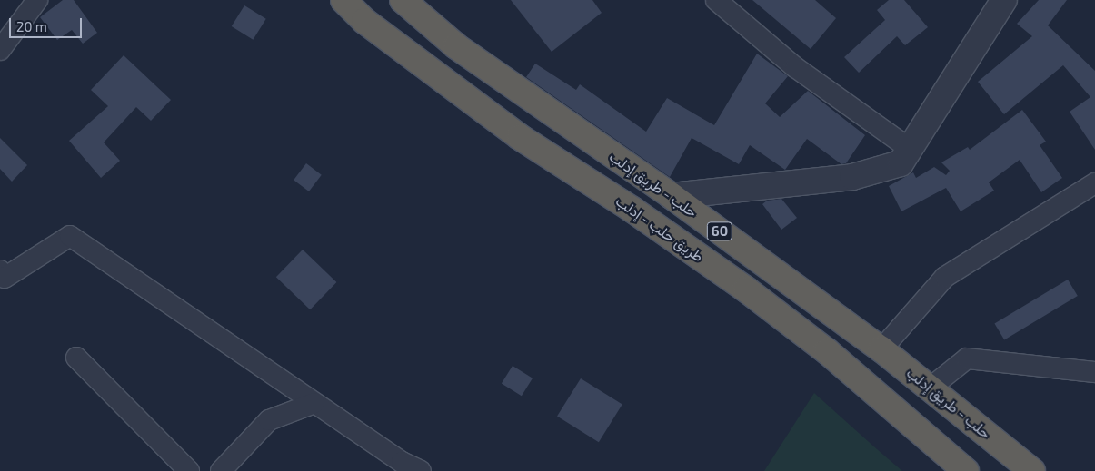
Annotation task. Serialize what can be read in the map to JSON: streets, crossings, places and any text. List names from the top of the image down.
{
  "streets": {
    "highway": ["حلب - طريق إدلب", "طريق حلب - إدلب", "60"]
  },
  "scale_bar": "20 m"
}
